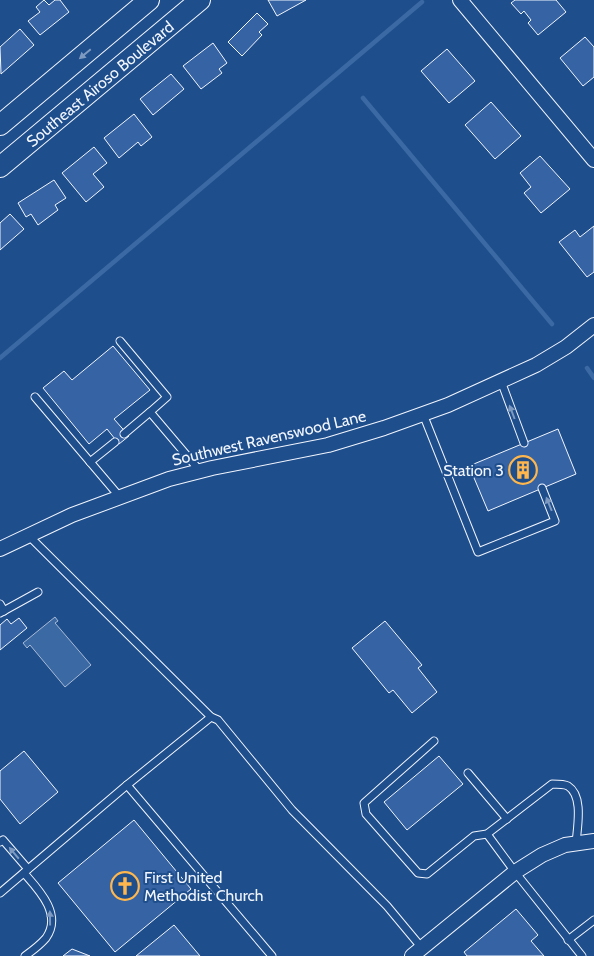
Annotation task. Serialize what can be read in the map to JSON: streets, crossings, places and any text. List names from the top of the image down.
{
  "streets": {
    "main road": ["Southeast Airoso Boulevard"],
    "street": ["Southwest Ravenswood Lane"]
  },
  "places": {
    "building": ["Station 3"],
    "church": ["First United Methodist Church"]
  }
}
